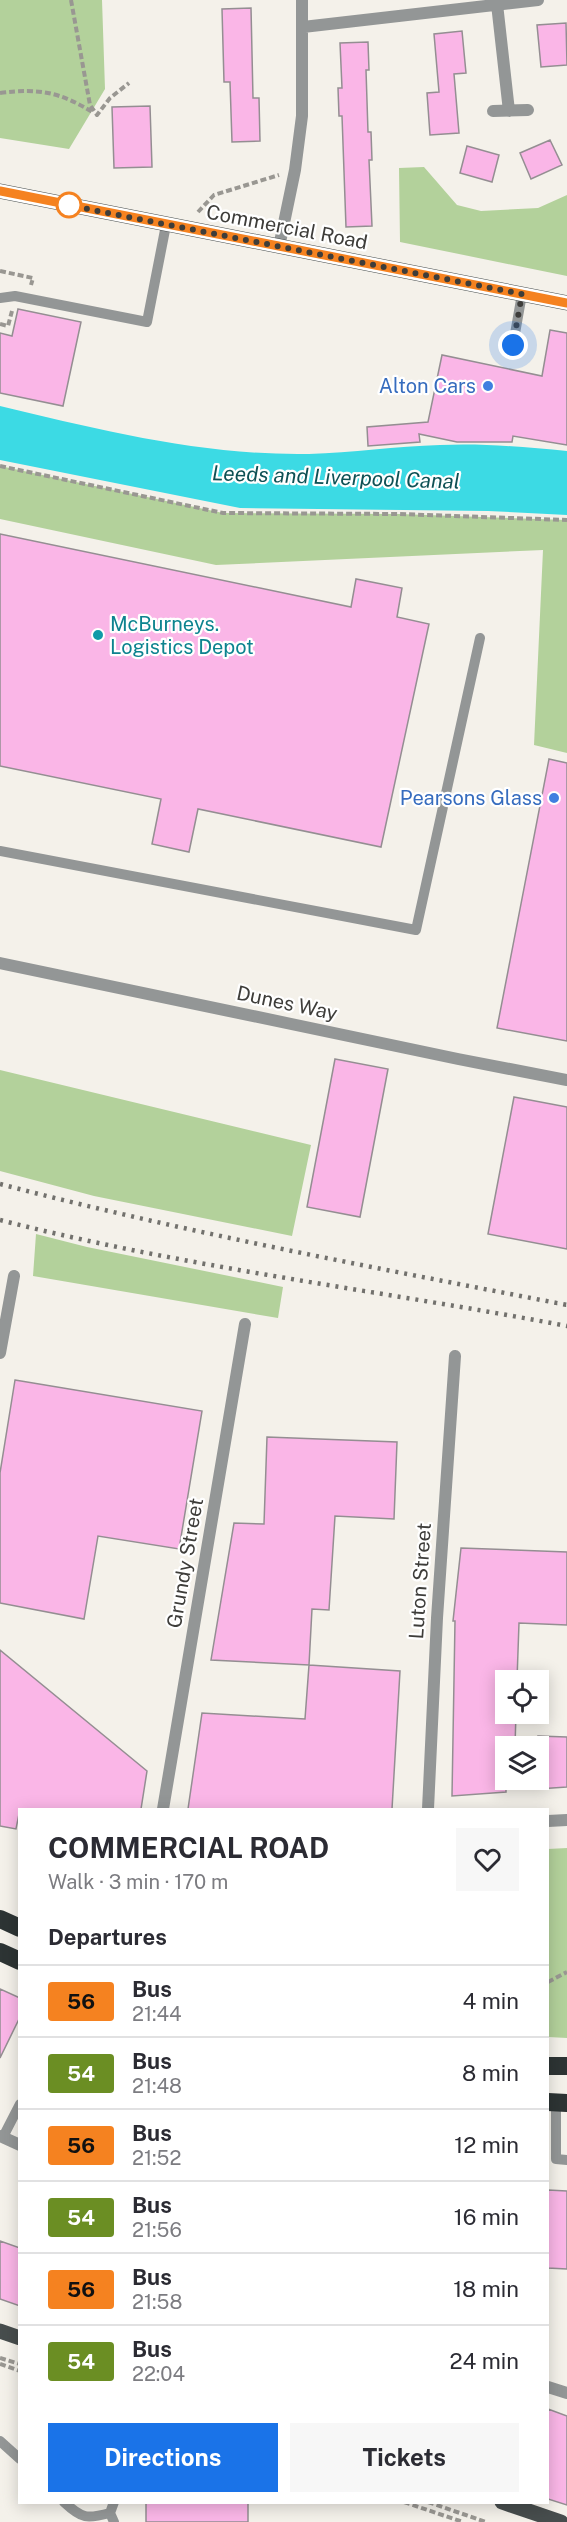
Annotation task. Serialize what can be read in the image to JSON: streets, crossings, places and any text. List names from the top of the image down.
{
  "streets": {
    "main road": ["Commercial Road"],
    "street": ["Dunes Way", "Grundy Street", "Luton Street"]
  },
  "water": ["Leeds and Liverpool Canal"],
  "places": ["Alton Cars", "McBurneys. Logistics Depot", "Pearsons Glass"],
  "lines": ["bus line 56"],
  "page": {
    "heading": [
      ["COMMERCIAL ROAD", "Walk · 3 min · 170 m"],
      "Departures"
    ],
    "list": [
      {
        "mark": "56",
        "name": "Bus",
        "note": "21:44",
        "value": "4 min"
      },
      {
        "mark": "54",
        "name": "Bus",
        "note": "21:48",
        "value": "8 min"
      },
      {
        "mark": "56",
        "name": "Bus",
        "note": "21:52",
        "value": "12 min"
      },
      {
        "mark": "54",
        "name": "Bus",
        "note": "21:56",
        "value": "16 min"
      },
      {
        "mark": "56",
        "name": "Bus",
        "note": "21:58",
        "value": "18 min"
      },
      {
        "mark": "54",
        "name": "Bus",
        "note": "22:04",
        "value": "24 min"
      }
    ],
    "buttons": ["Directions", "Tickets"]
  }
}
